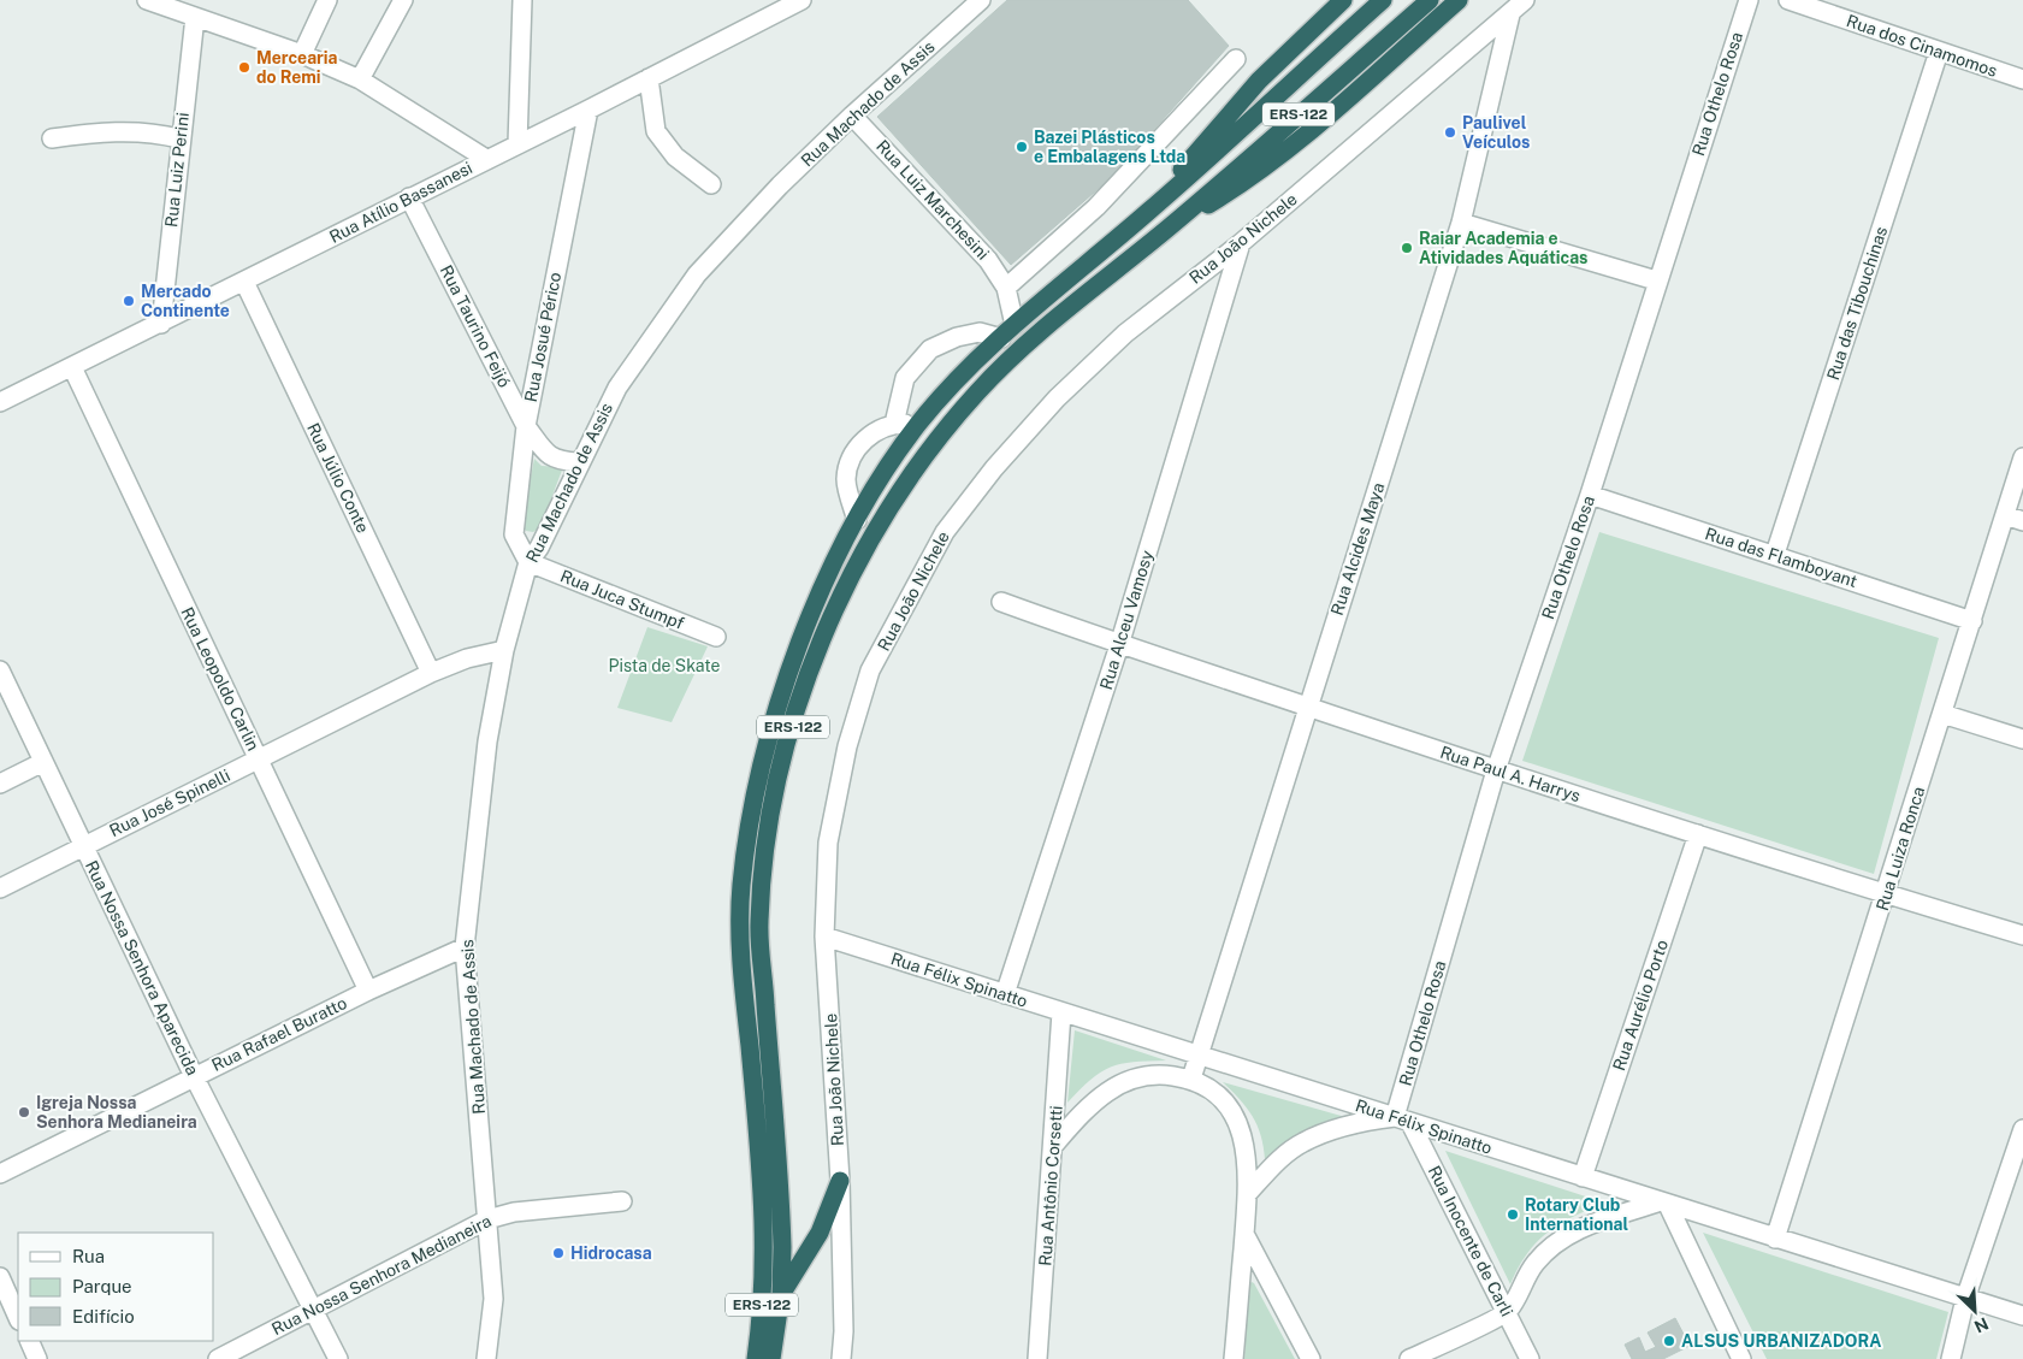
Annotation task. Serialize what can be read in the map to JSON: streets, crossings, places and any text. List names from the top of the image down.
{
  "streets": {
    "highway": ["ERS-122"],
    "street": [
      "Rua dos Cinamomos",
      "Rua Othelo Rosa",
      "Rua Machado de Assis",
      "Rua Luiz Perini",
      "Rua Luiz Marchesini",
      "Rua Atílio Bassanesi",
      "Rua João Nichele",
      "Rua das Tibouchinas",
      "Rua Taurino Feijó",
      "Rua Josué Périco",
      "Rua Júlio Conte",
      "Rua Alcides Maya",
      "Rua das Flamboyant",
      "Rua Juca Stumpf",
      "Rua Alceu Vamosy",
      "Rua Leopoldo Carlin",
      "Rua Paul A. Harrys",
      "Rua José Spinelli",
      "Rua Luiza Ronca",
      "Rua Nossa Senhora Aparecida",
      "Rua Félix Spinatto",
      "Rua Aurélio Porto",
      "Rua Rafael Buratto",
      "Rua Antônio Corsetti",
      "Rua Inocente de Carli",
      "Rua Nossa Senhora Medianeira"
    ]
  },
  "crossings": [
    ["Rua dos Cinamomos", "Rua das Tibouchinas"],
    ["Rua Othelo Rosa", "Rua das Flamboyant"],
    ["Rua Othelo Rosa", "Rua Paul A. Harrys"],
    ["Rua Othelo Rosa", "Rua Félix Spinatto"],
    ["Rua Othelo Rosa", "Rua Inocente de Carli"],
    ["Rua Machado de Assis", "Rua Luiz Marchesini"],
    ["Rua Machado de Assis", "Rua Taurino Feijó"],
    ["Rua Machado de Assis", "Rua Josué Périco"],
    ["Rua Machado de Assis", "Rua Juca Stumpf"],
    ["Rua Machado de Assis", "Rua José Spinelli"],
    ["Rua Machado de Assis", "Rua Rafael Buratto"],
    ["Rua Machado de Assis", "Rua Nossa Senhora Medianeira"],
    ["ERS-122", "Rua Luiz Marchesini"],
    ["Rua Luiz Perini", "Rua Atílio Bassanesi"],
    ["Rua Atílio Bassanesi", "Rua Taurino Feijó"],
    ["Rua Atílio Bassanesi", "Rua Josué Périco"],
    ["Rua Atílio Bassanesi", "Rua Júlio Conte"],
    ["Rua Atílio Bassanesi", "Rua Leopoldo Carlin"],
    ["Rua João Nichele", "Rua Alcides Maya"],
    ["Rua João Nichele", "Rua Alceu Vamosy"],
    ["Rua João Nichele", "Rua Félix Spinatto"],
    ["Rua das Tibouchinas", "Rua das Flamboyant"],
    ["Rua Taurino Feijó", "Rua Josué Périco"],
    ["Rua Josué Périco", "Rua Juca Stumpf"],
    ["Rua Júlio Conte", "Rua José Spinelli"],
    ["Rua Alcides Maya", "Rua Paul A. Harrys"],
    ["Rua Alcides Maya", "Rua Félix Spinatto"],
    ["Rua das Flamboyant", "Rua Luiza Ronca"],
    ["Rua Alceu Vamosy", "Rua Paul A. Harrys"],
    ["Rua Alceu Vamosy", "Rua Félix Spinatto"],
    ["Rua Leopoldo Carlin", "Rua José Spinelli"],
    ["Rua Leopoldo Carlin", "Rua Rafael Buratto"],
    ["Rua Paul A. Harrys", "Rua Luiza Ronca"],
    ["Rua Paul A. Harrys", "Rua Aurélio Porto"],
    ["Rua José Spinelli", "Rua Nossa Senhora Aparecida"],
    ["Rua Luiza Ronca", "Rua Félix Spinatto"],
    ["Rua Nossa Senhora Aparecida", "Rua Rafael Buratto"],
    ["Rua Nossa Senhora Aparecida", "Rua Nossa Senhora Medianeira"],
    ["Rua Félix Spinatto", "Rua Aurélio Porto"],
    ["Rua Félix Spinatto", "Rua Antônio Corsetti"],
    ["Rua Félix Spinatto", "Rua Inocente de Carli"]
  ],
  "parks": ["Pista de Skate"],
  "places": [
    "Mercearia do Remi",
    "Paulivel Veículos",
    "Bazei Plásticos e Embalagens Ltda",
    "Raiar Academia e Atividades Aquáticas",
    "Mercado Continente",
    "Igreja Nossa Senhora Medianeira",
    "Rotary Club International",
    "Hidrocasa",
    "ALSUS URBANIZADORA"
  ],
  "legend": ["Rua", "Parque", "Edifício"],
  "north": "bottom right"
}
